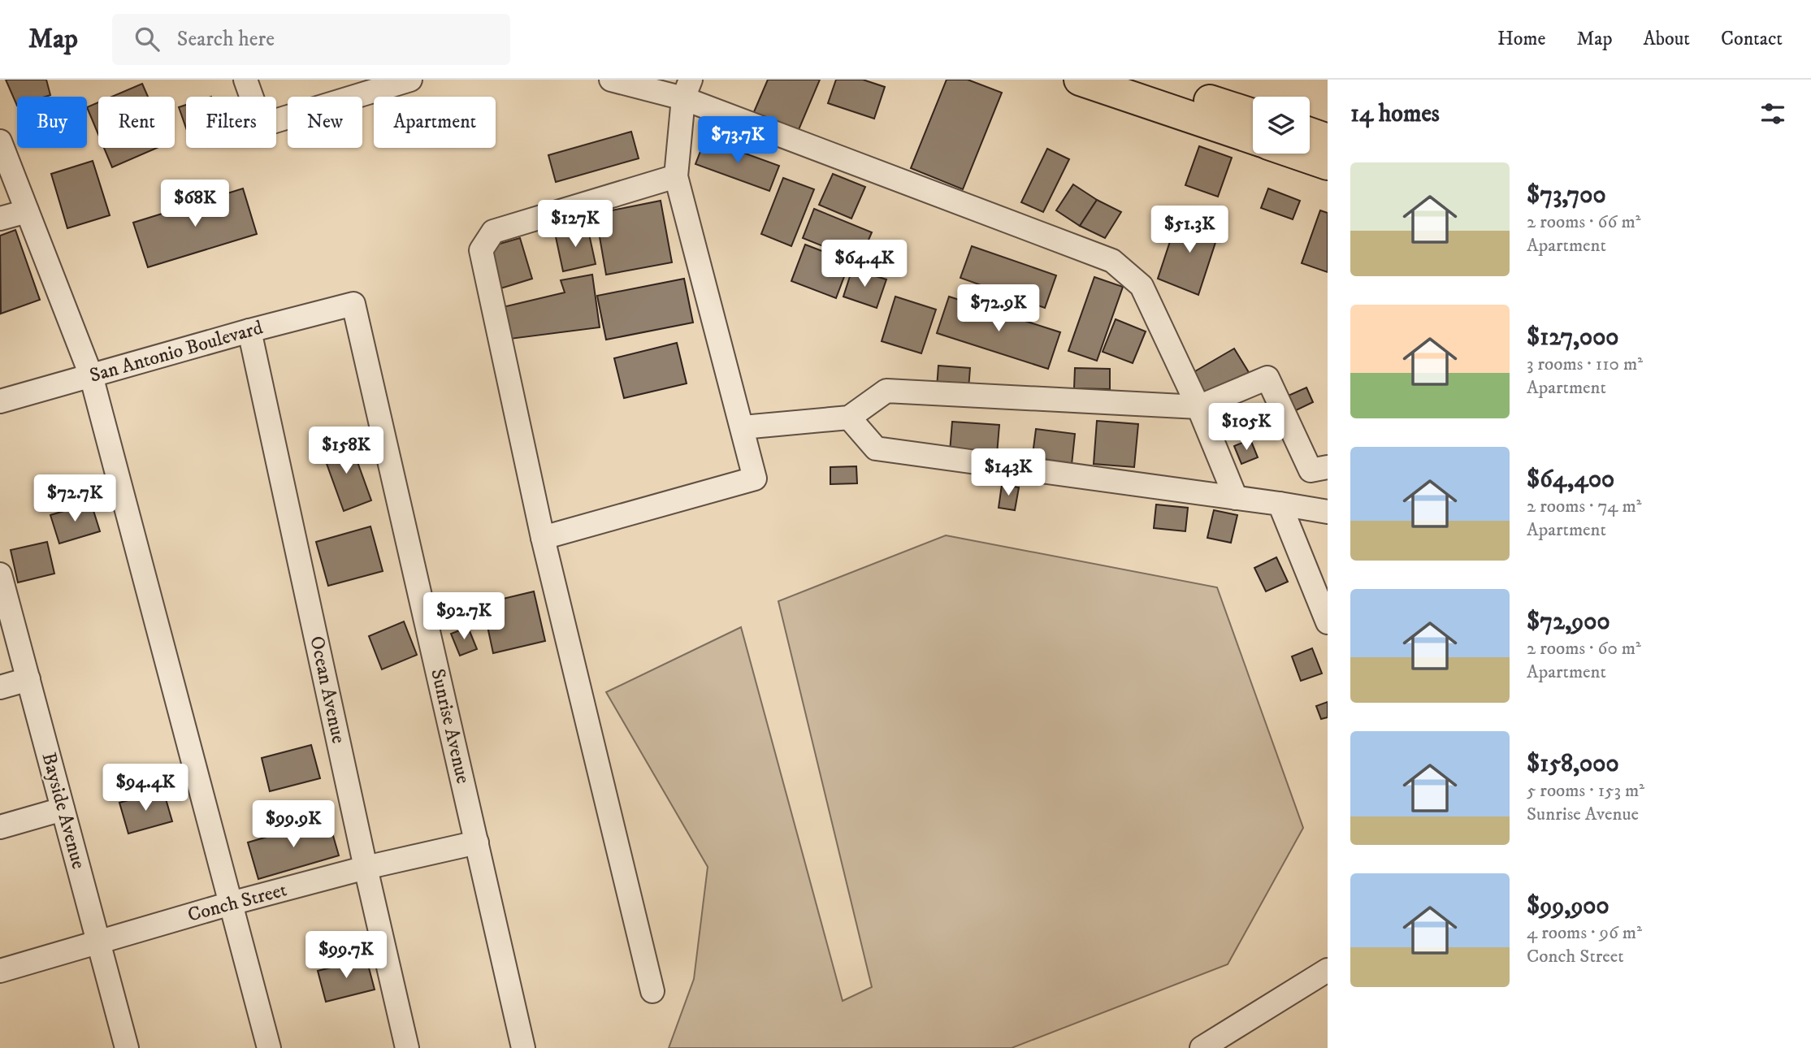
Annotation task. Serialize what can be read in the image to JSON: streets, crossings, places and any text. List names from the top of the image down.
{
  "streets": {
    "street": [
      "San Antonio Boulevard",
      "Ocean Avenue",
      "Sunrise Avenue",
      "Bayside Avenue",
      "Conch Street"
    ]
  },
  "crossings": [
    ["San Antonio Boulevard", "Ocean Avenue"],
    ["San Antonio Boulevard", "Sunrise Avenue"],
    ["Ocean Avenue", "Conch Street"],
    ["Sunrise Avenue", "Conch Street"],
    ["Bayside Avenue", "Conch Street"]
  ],
  "page": {
    "header": "Map",
    "search": "Search here",
    "nav": [
      "Home",
      "Map",
      "About",
      "Contact"
    ],
    "heading": "14 homes",
    "chip": [
      "Buy",
      "Rent",
      "Filters",
      "New",
      "Apartment"
    ],
    "price": [
      "$73.7K",
      "$68K",
      "$127K",
      "$51.3K",
      "$64.4K",
      "$72.9K",
      "$105K",
      "$158K",
      "$143K",
      "$72.7K",
      "$92.7K",
      "$94.4K",
      "$99.9K",
      "$99.7K"
    ],
    "list": [
      {
        "name": "$73,700",
        "note": "2 rooms · 66 m² · Apartment"
      },
      {
        "name": "$127,000",
        "note": "3 rooms · 110 m² · Apartment"
      },
      {
        "name": "$64,400",
        "note": "2 rooms · 74 m² · Apartment"
      },
      {
        "name": "$72,900",
        "note": "2 rooms · 60 m² · Apartment"
      },
      {
        "name": "$158,000",
        "note": "5 rooms · 153 m² · Sunrise Avenue"
      },
      {
        "name": "$99,900",
        "note": "4 rooms · 96 m² · Conch Street"
      }
    ]
  }
}
